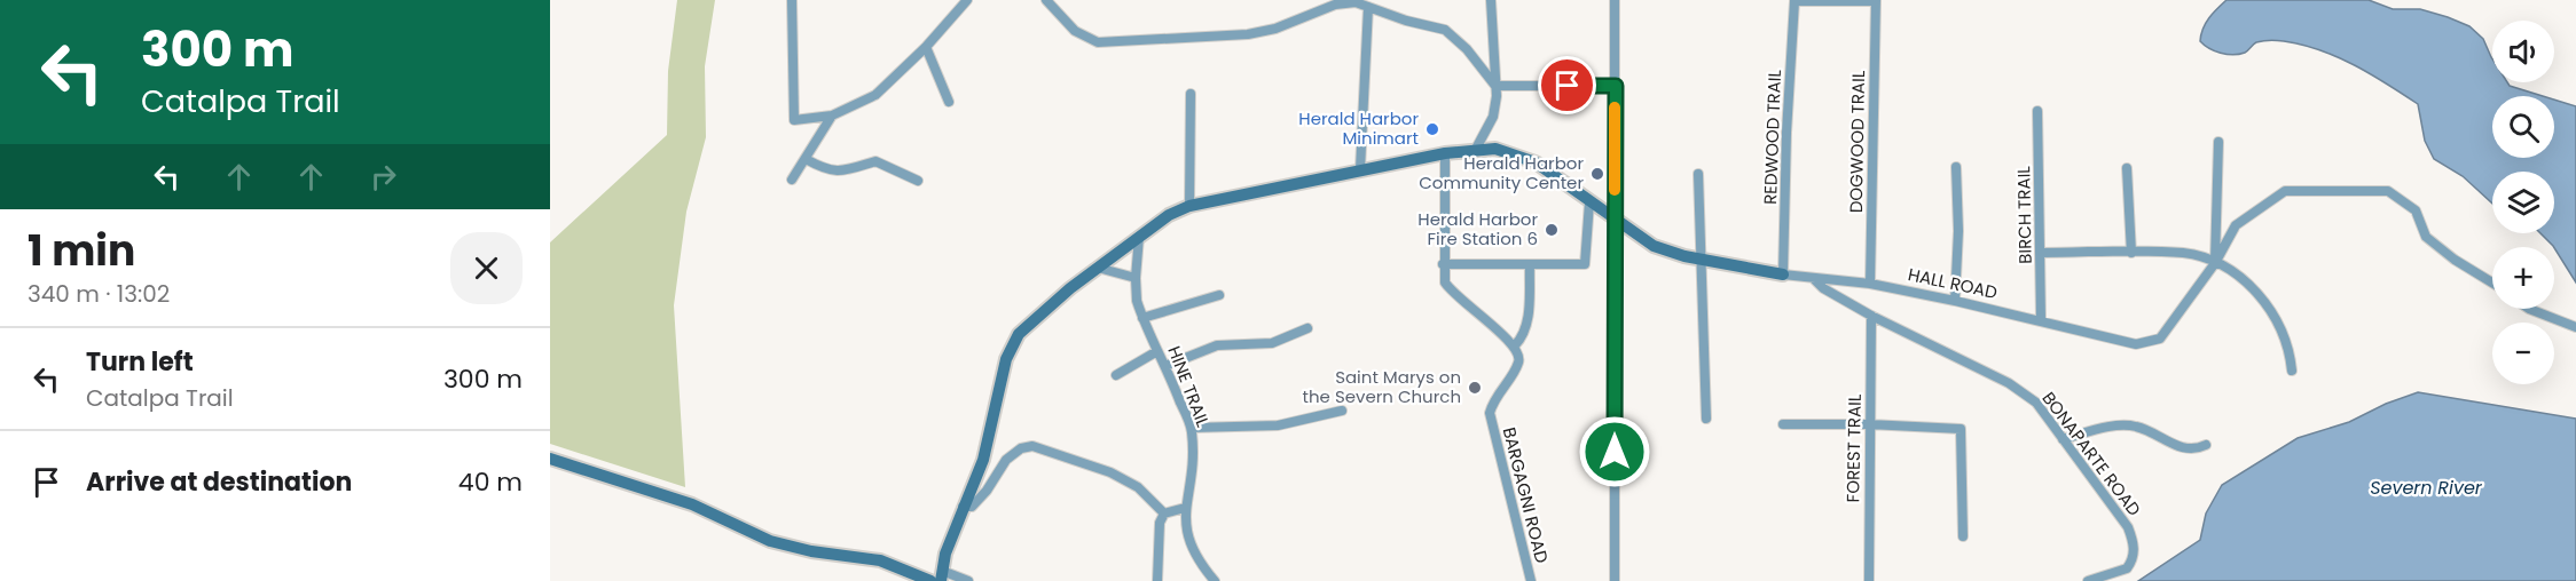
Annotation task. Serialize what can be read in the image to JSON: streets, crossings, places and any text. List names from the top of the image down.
{
  "streets": {
    "street": [
      "REDWOOD TRAIL",
      "DOGWOOD TRAIL",
      "BIRCH TRAIL",
      "HALL ROAD",
      "HINE TRAIL",
      "FOREST TRAIL",
      "BONAPARTE ROAD",
      "BARGAGNI ROAD"
    ]
  },
  "crossings": [
    ["REDWOOD TRAIL", "HALL ROAD"],
    ["DOGWOOD TRAIL", "HALL ROAD"],
    ["BIRCH TRAIL", "HALL ROAD"],
    ["HALL ROAD", "HINE TRAIL"],
    ["HALL ROAD", "BONAPARTE ROAD"],
    ["FOREST TRAIL", "BONAPARTE ROAD"]
  ],
  "water": ["Severn River"],
  "places": [
    "Herald Harbor Minimart",
    "Herald Harbor Community Center",
    "Herald Harbor Fire Station 6",
    "Saint Marys on the Severn Church"
  ],
  "page": {
    "turn": ["300 m", "Catalpa Trail"],
    "map_buttons": ["+", "−"],
    "heading": ["1 min", "340 m · 13:02"],
    "list": [
      {
        "name": "Turn left",
        "note": "Catalpa Trail",
        "value": "300 m"
      },
      {
        "name": "Arrive at destination",
        "value": "40 m"
      }
    ]
  }
}
